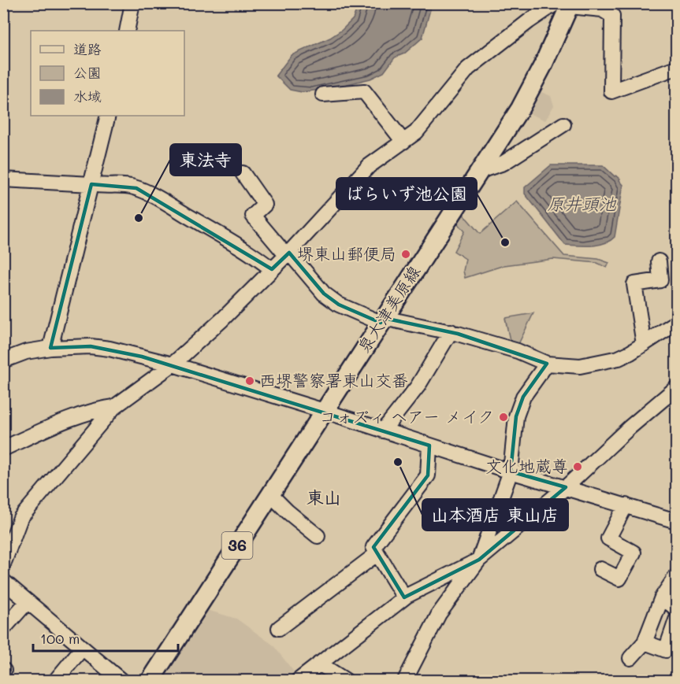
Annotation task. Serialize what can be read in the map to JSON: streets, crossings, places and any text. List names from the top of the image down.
{
  "streets": {
    "main road": ["泉大津美原線", "36"]
  },
  "districts": ["東山"],
  "water": ["原井頭池"],
  "places": [
    "東法寺",
    "ばらいず池公園",
    "堺東山郵便局",
    "西堺警察署東山交番",
    "コォズィ ヘアー メイク",
    "山本酒店 東山店",
    "文化地蔵尊"
  ],
  "legend": ["道路", "公園", "水域"],
  "scale_bar": "100 m"
}
